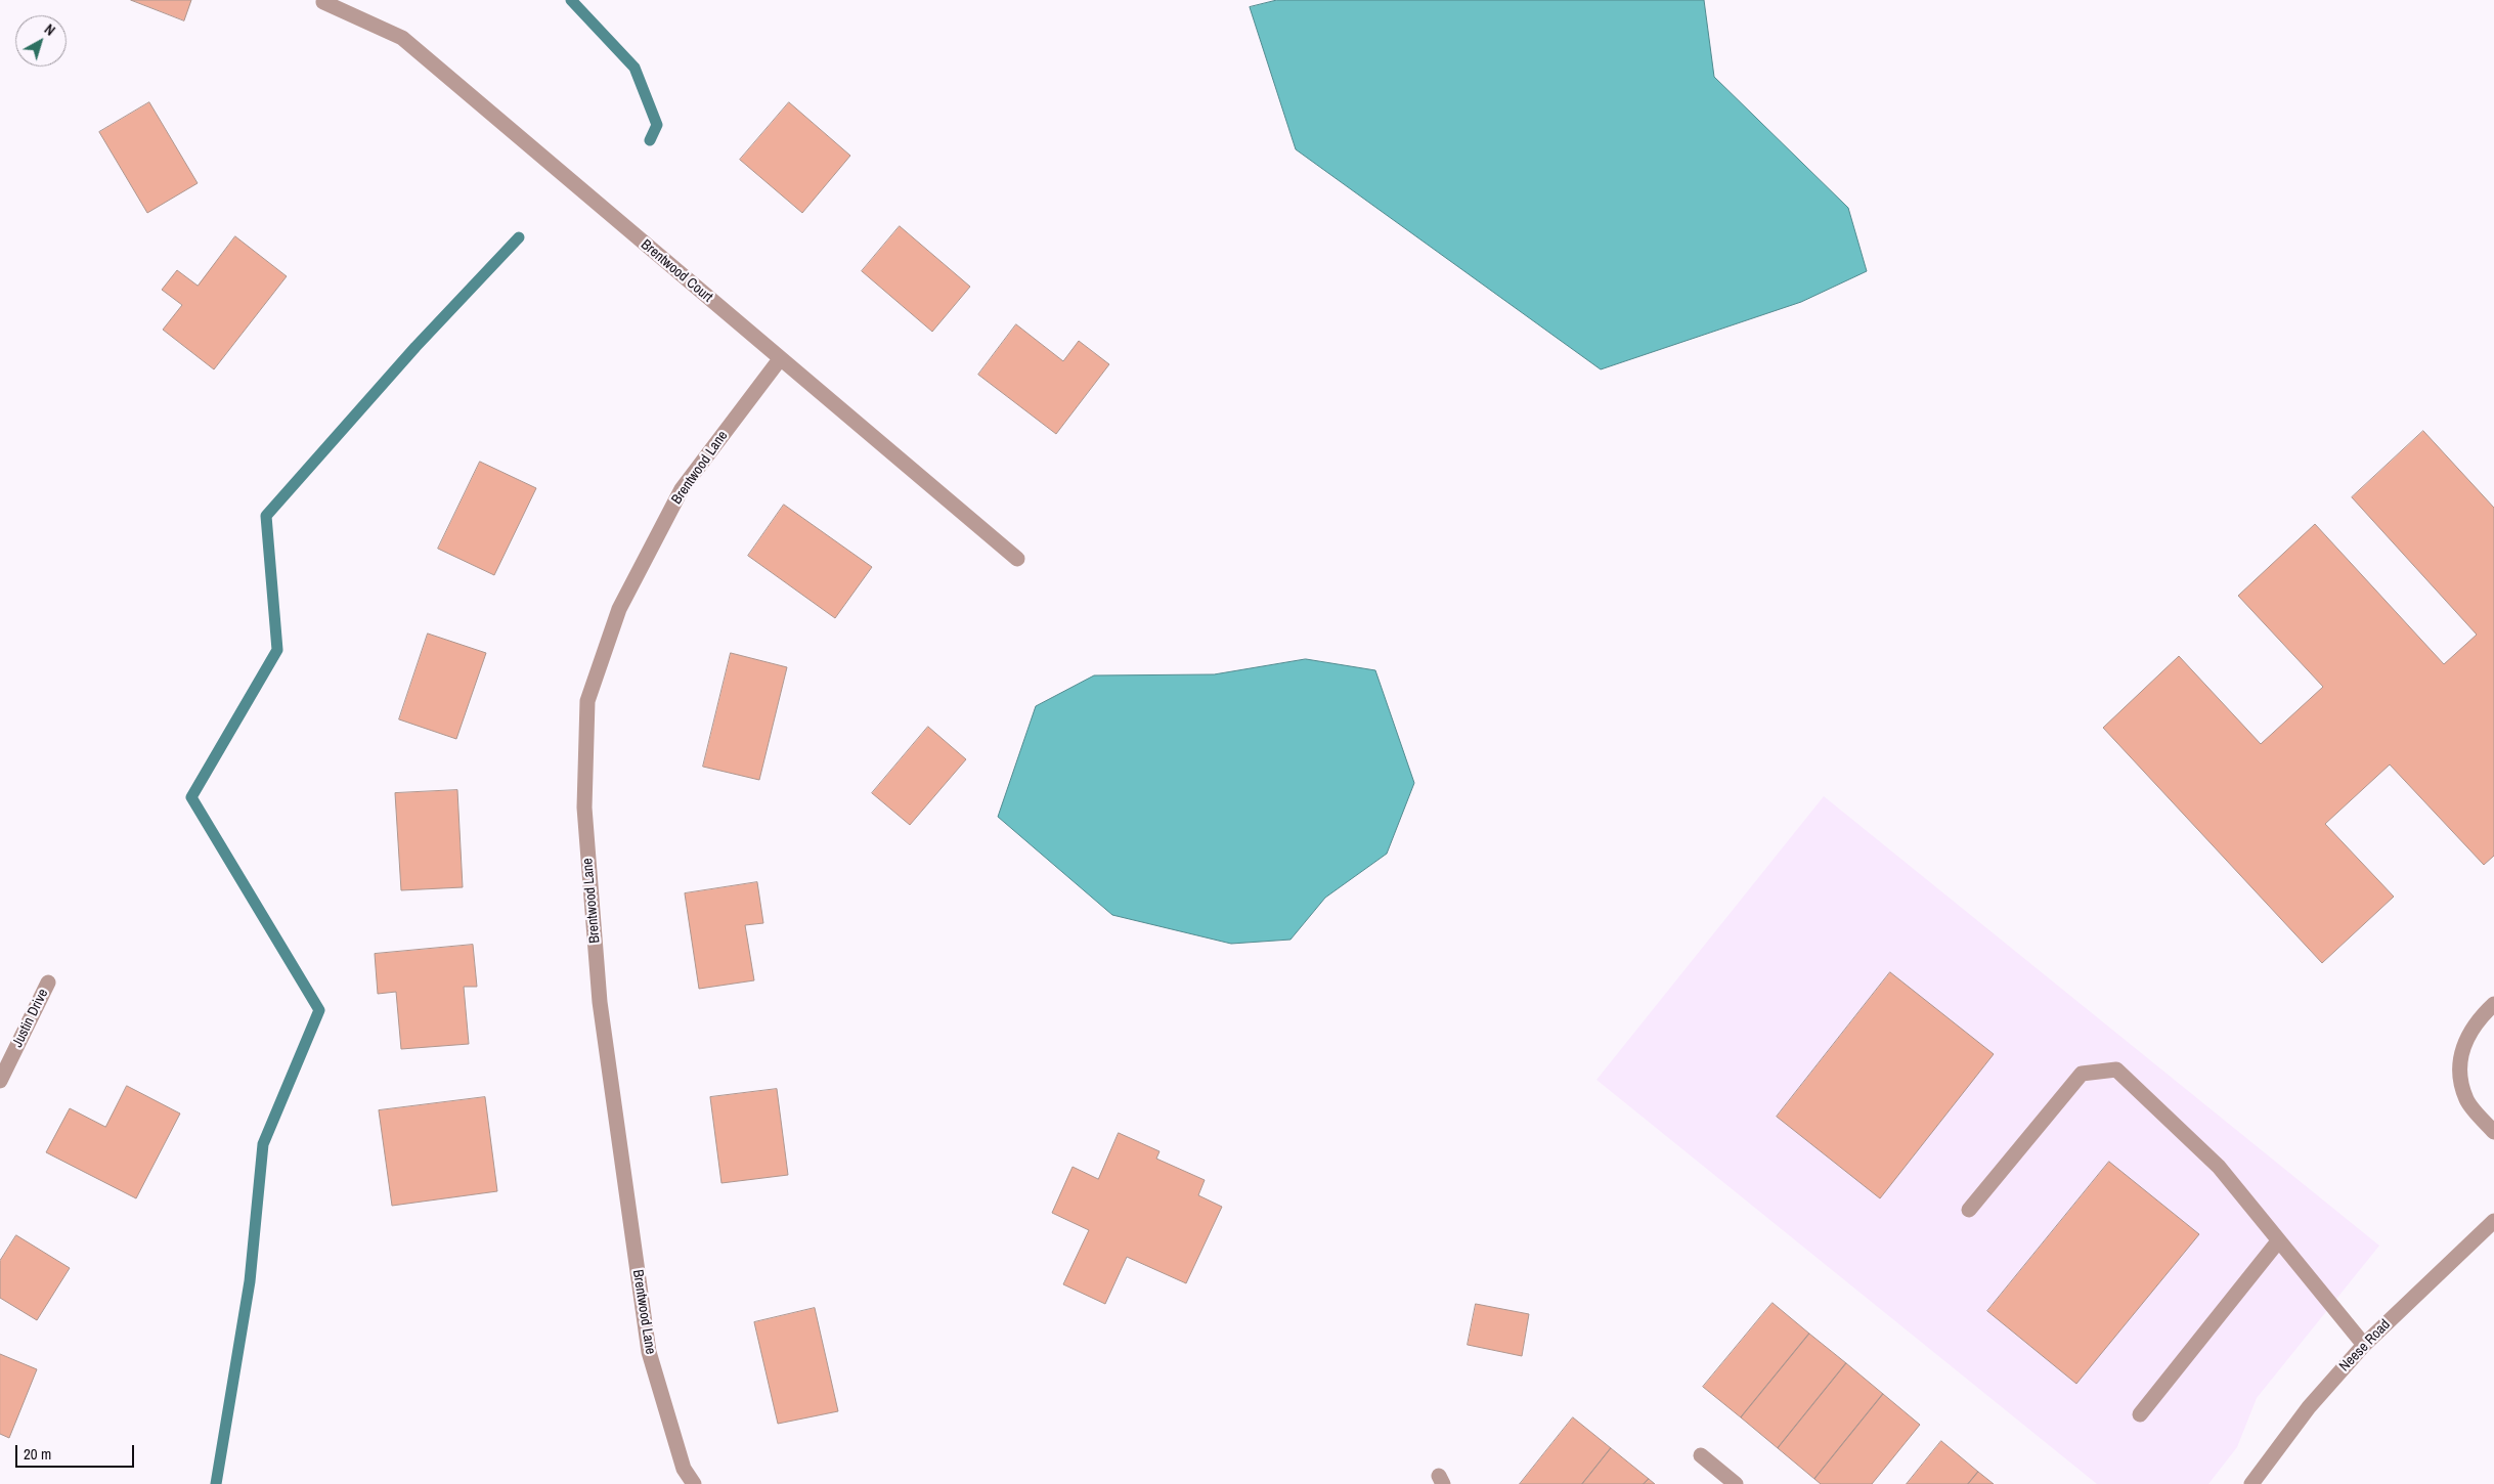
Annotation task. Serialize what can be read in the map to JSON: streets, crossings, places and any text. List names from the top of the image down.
{
  "streets": {
    "street": [
      "Brentwood Court",
      "Brentwood Lane",
      "Justin Drive",
      "Neese Road"
    ]
  },
  "crossings": [
    ["Brentwood Court", "Brentwood Lane"]
  ],
  "scale_bar": "20 m",
  "north": "top right"
}
